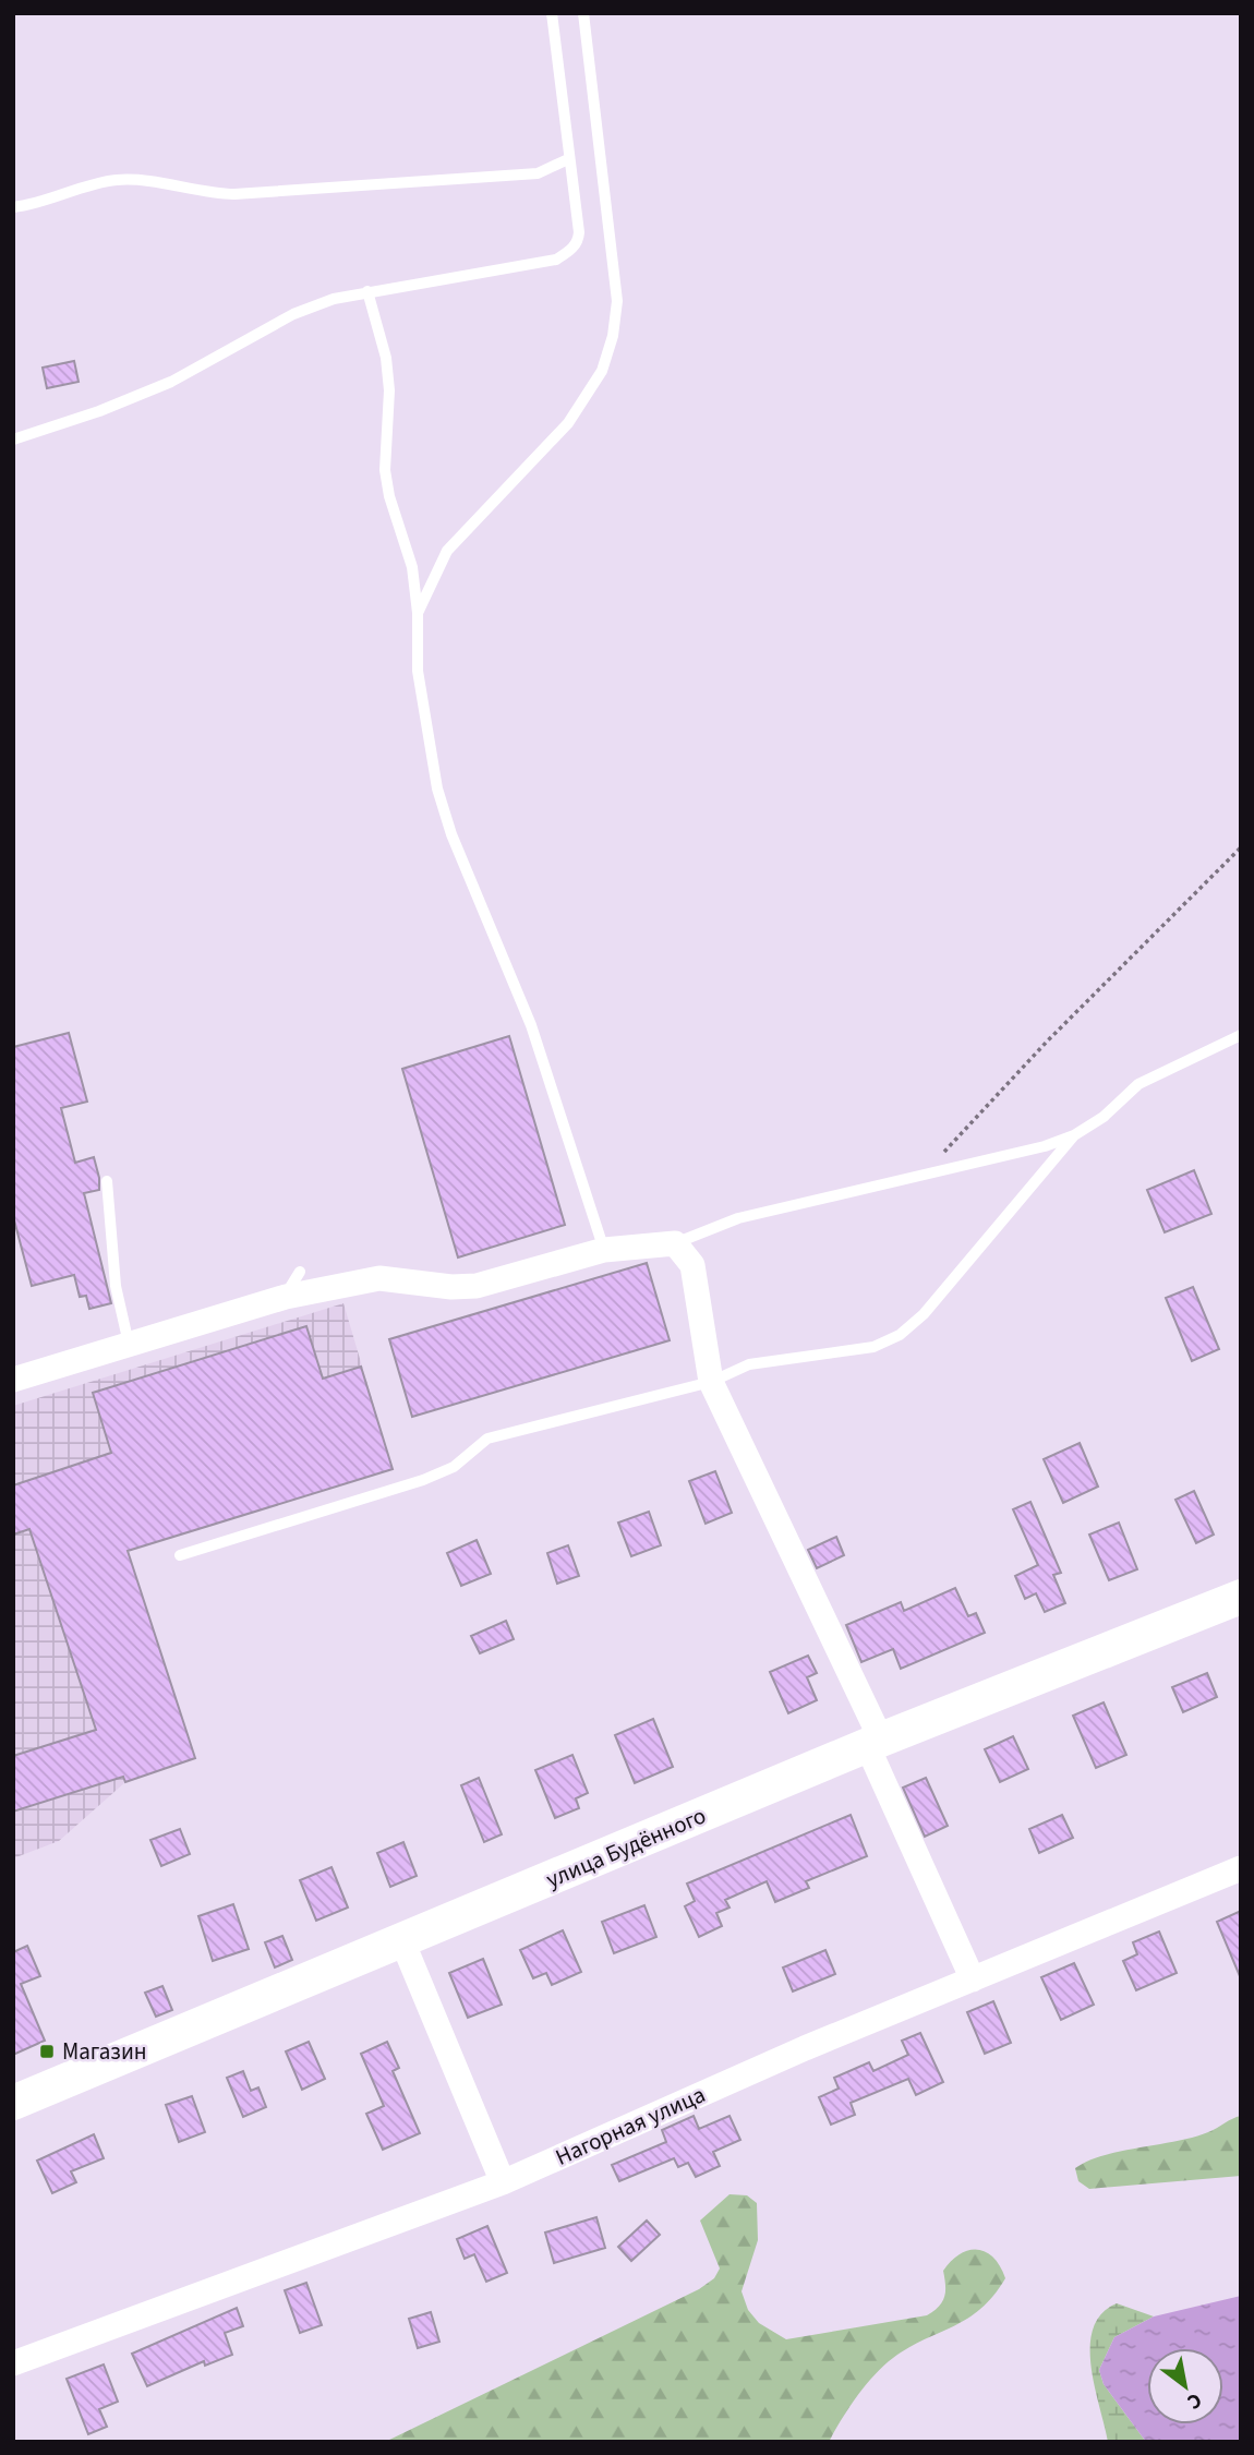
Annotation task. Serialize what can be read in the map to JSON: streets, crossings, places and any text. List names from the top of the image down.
{
  "streets": {
    "main road": ["улица Будённого"],
    "street": ["Нагорная улица"]
  },
  "places": {
    "transit": ["Магазин"]
  },
  "north": "bottom right"
}
